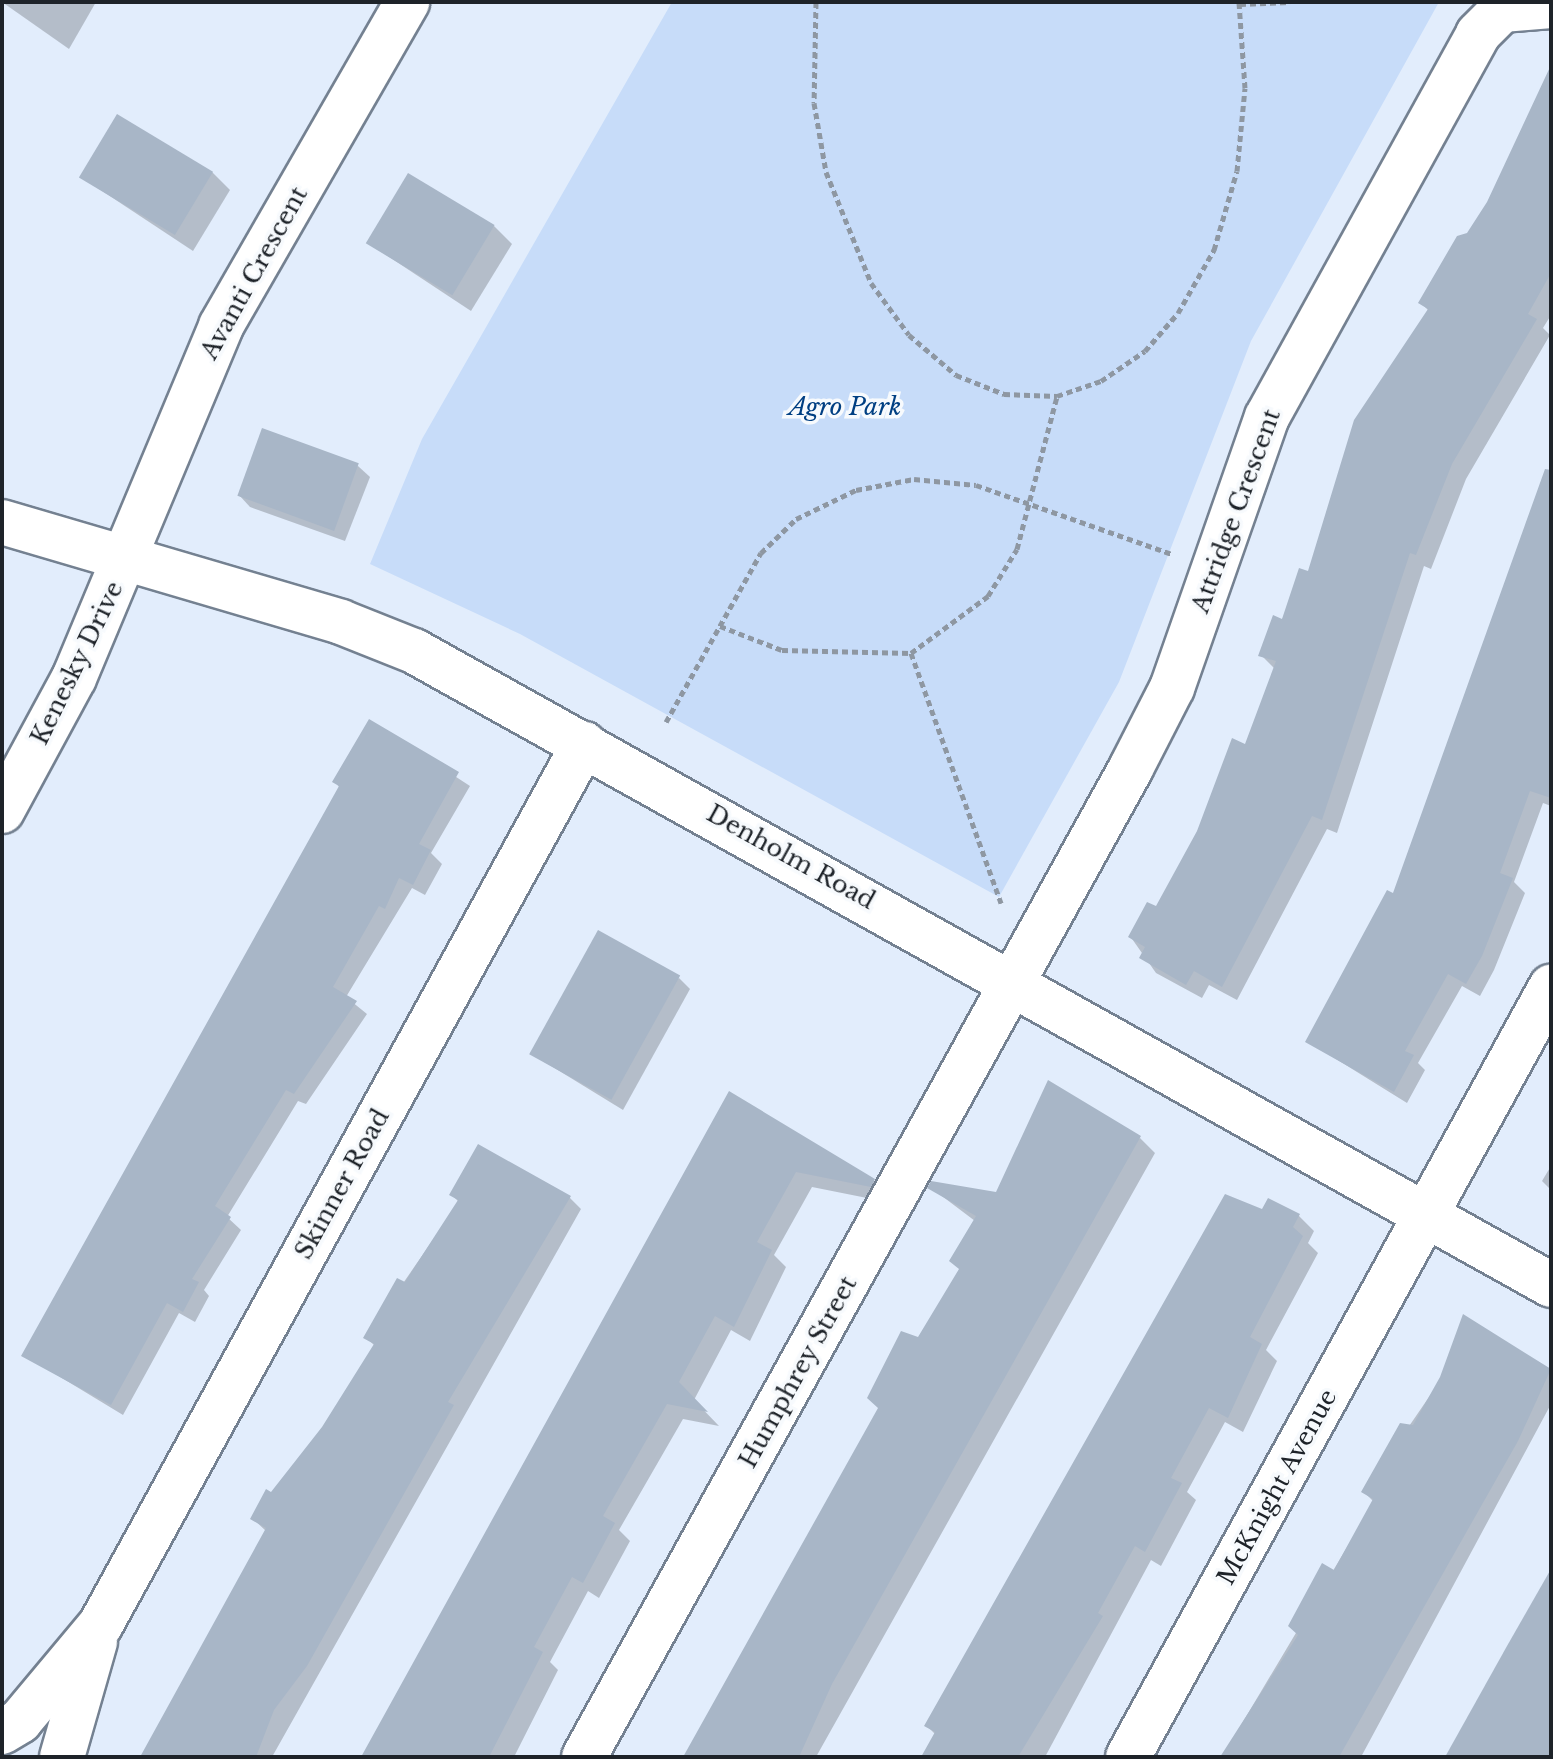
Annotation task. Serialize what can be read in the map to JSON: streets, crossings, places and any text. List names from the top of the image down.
{
  "streets": {
    "street": [
      "Avanti Crescent",
      "Attridge Crescent",
      "Kenesky Drive",
      "Denholm Road",
      "Skinner Road",
      "Humphrey Street",
      "McKnight Avenue"
    ]
  },
  "crossings": [
    ["Avanti Crescent", "Kenesky Drive"],
    ["Avanti Crescent", "Denholm Road"],
    ["Attridge Crescent", "Denholm Road"],
    ["Attridge Crescent", "Humphrey Street"],
    ["Kenesky Drive", "Denholm Road"],
    ["Denholm Road", "Skinner Road"],
    ["Denholm Road", "Humphrey Street"],
    ["Denholm Road", "McKnight Avenue"]
  ],
  "parks": ["Agro Park"]
}
